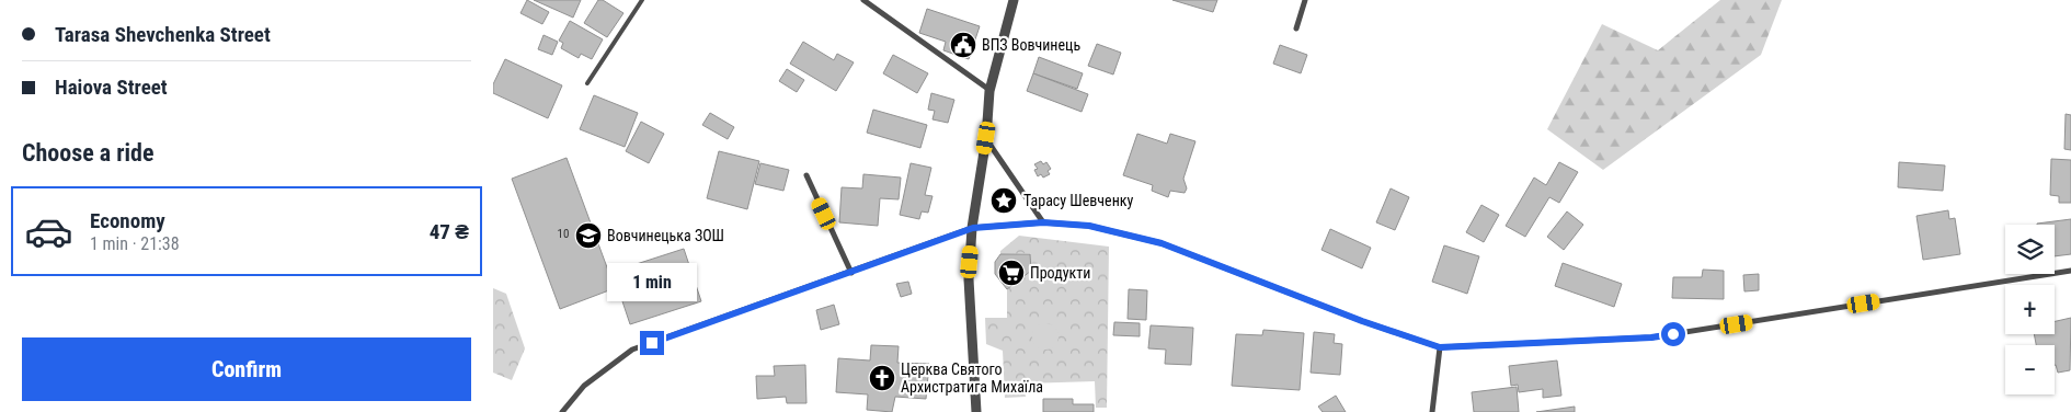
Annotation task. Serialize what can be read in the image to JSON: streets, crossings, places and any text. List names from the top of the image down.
{
  "places": {
    "public building": ["ВПЗ Вовчинець"],
    "place": ["Тарасу Шевченку"],
    "school or university": ["Вовчинецька ЗОШ"],
    "supermarket": ["Продукти"],
    "church": ["Церква Святого Архистратига Михаїла"]
  },
  "house_numbers": ["10"],
  "page": {
    "banner": ["Tarasa Shevchenka Street", "Haiova Street"],
    "heading": "Choose a ride",
    "list": [
      {
        "name": "Economy",
        "note": "1 min · 21:38",
        "value": "47 ₴"
      }
    ],
    "map_buttons": ["+", "−"],
    "bubble": "1 min",
    "buttons": "Confirm"
  }
}
